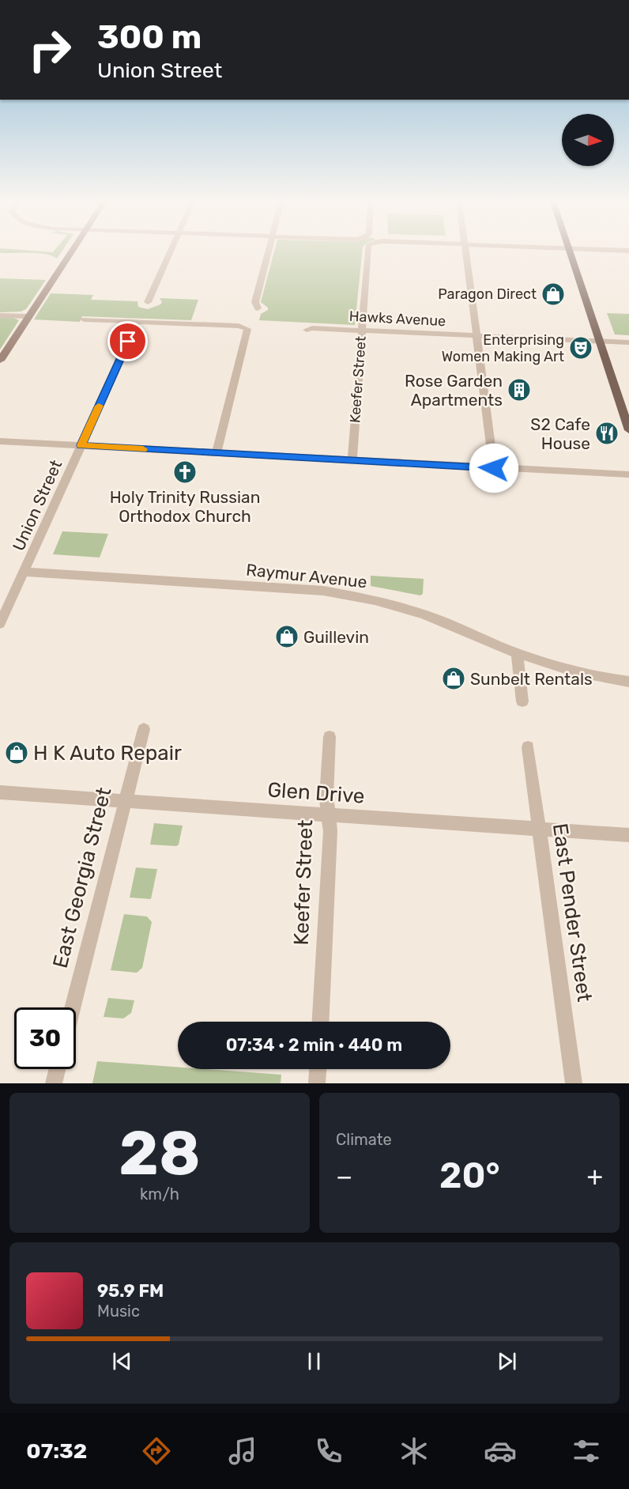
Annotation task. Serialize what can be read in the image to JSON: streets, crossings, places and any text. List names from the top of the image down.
{
  "streets": {
    "street": [
      "Hawks Avenue",
      "Keefer Street",
      "Union Street",
      "Raymur Avenue",
      "Glen Drive",
      "East Georgia Street",
      "East Pender Street"
    ]
  },
  "crossings": [
    ["Hawks Avenue", "Keefer Street"],
    ["Keefer Street", "Glen Drive"],
    ["Union Street", "Raymur Avenue"],
    ["Glen Drive", "East Georgia Street"],
    ["Glen Drive", "East Pender Street"]
  ],
  "places": {
    "shop": [
      "Paragon Direct",
      "Guillevin",
      "Sunbelt Rentals",
      "H K Auto Repair"
    ],
    "theatre": ["Enterprising Women Making Art"],
    "building": ["Rose Garden Apartments"],
    "restaurant": ["S2 Cafe House"],
    "church": ["Holy Trinity Russian Orthodox Church"]
  },
  "north": "right",
  "page": {
    "turn": ["300 m", "Union Street"],
    "limit": "30",
    "trip": "07:34 · 2 min · 440 m",
    "tile": [
      ["28", "km/h"],
      "Climate"
    ],
    "heat": ["−", "20°", "+"],
    "song": ["95.9 FM", "Music"],
    "tabs": "07:32"
  }
}
